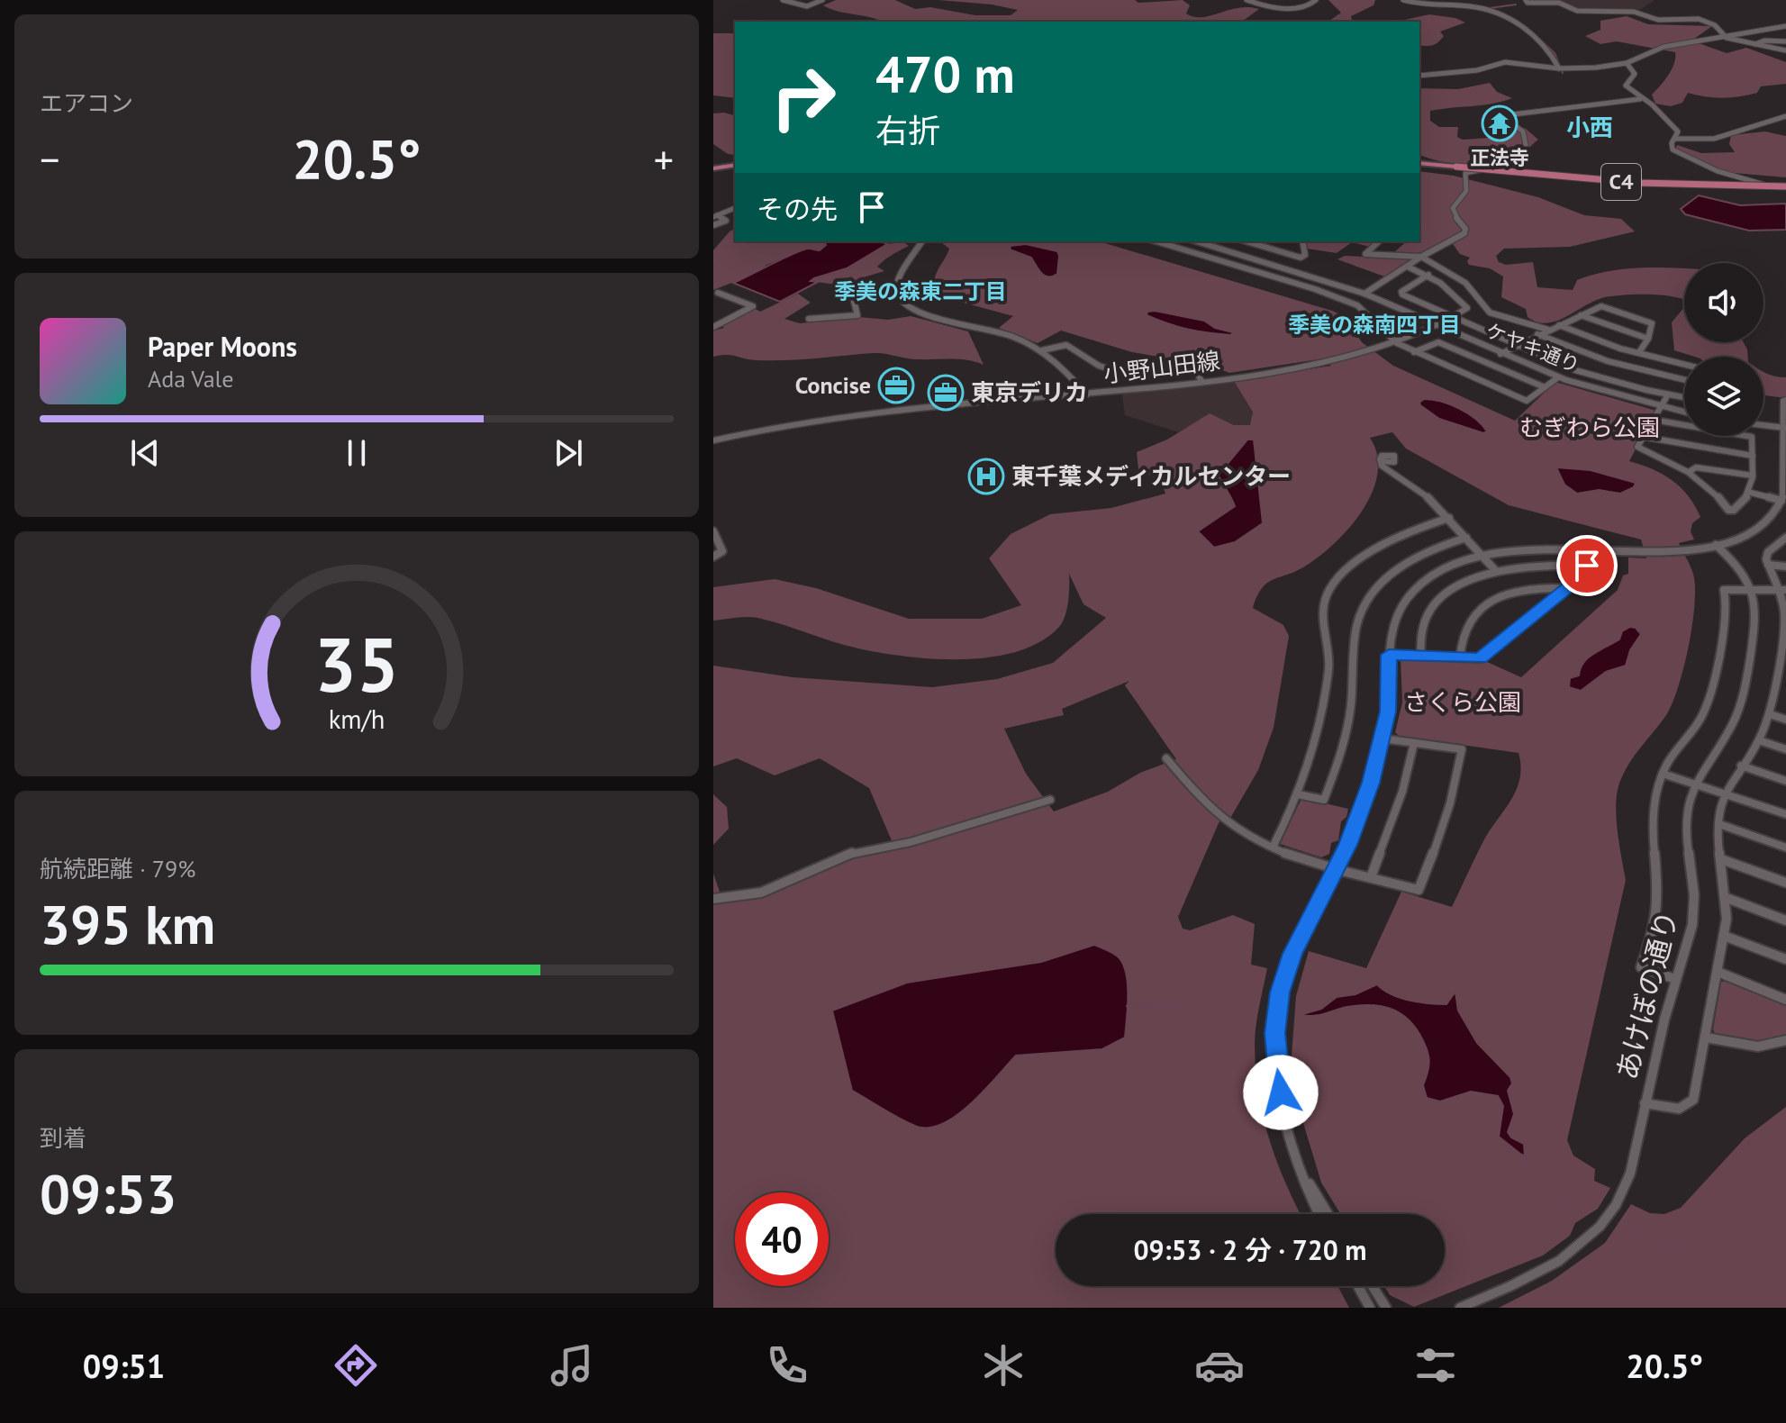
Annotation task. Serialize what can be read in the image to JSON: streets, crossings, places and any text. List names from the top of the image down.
{
  "streets": {
    "highway": ["C4"],
    "street": ["ケヤキ通り", "小野山田線", "あけぼの通り"]
  },
  "crossings": [
    ["ケヤキ通り", "小野山田線"]
  ],
  "districts": ["小西", "季美の森東二丁目", "季美の森南四丁目"],
  "parks": ["むぎわら公園", "さくら公園"],
  "places": {
    "temple": ["正法寺"],
    "office": ["Concise", "東京デリカ"],
    "hospital": ["東千葉メディカルセンター"]
  },
  "page": {
    "tile": [
      "エアコン",
      ["航続距離 · 79%", "395 km"],
      ["到着", "09:53"]
    ],
    "turn": ["470 m", "右折"],
    "heat": ["−", "20.5°", "+"],
    "then": "その先",
    "song": ["Paper Moons", "Ada Vale"],
    "limit": "40",
    "trip": "09:53 · 2 分 · 720 m",
    "tabs": ["09:51", "20.5°"],
    "gauge": ["35", "km/h"]
  }
}
